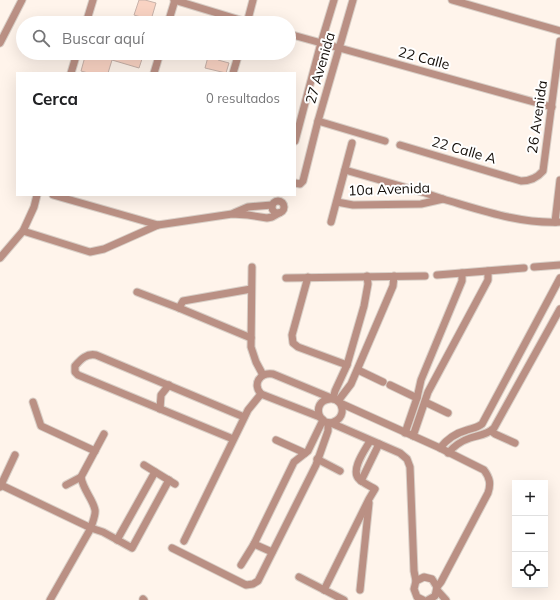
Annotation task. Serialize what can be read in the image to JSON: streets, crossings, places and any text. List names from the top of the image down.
{
  "streets": {
    "street": [
      "22 Calle",
      "27 Avenida",
      "26 Avenida",
      "22 Calle A",
      "10a Avenida"
    ]
  },
  "crossings": [
    ["22 Calle", "27 Avenida"],
    ["22 Calle", "26 Avenida"],
    ["26 Avenida", "22 Calle A"]
  ],
  "page": {
    "search": "Buscar aquí",
    "heading": ["Cerca", "0 resultados"],
    "map_buttons": ["+", "−"]
  }
}
